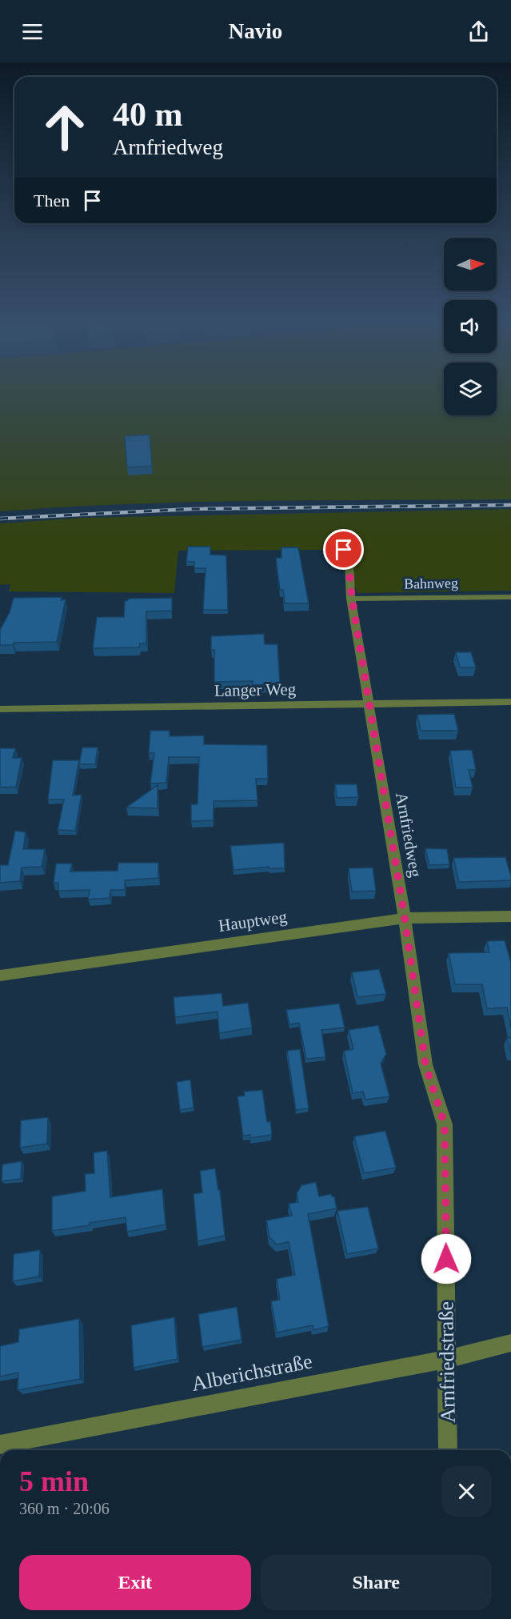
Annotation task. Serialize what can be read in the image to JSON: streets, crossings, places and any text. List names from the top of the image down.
{
  "streets": {
    "street": [
      "Bahnweg",
      "Langer Weg",
      "Arnfriedweg",
      "Hauptweg",
      "Arnfriedstraße",
      "Alberichstraße"
    ]
  },
  "crossings": [
    ["Bahnweg", "Arnfriedweg"],
    ["Langer Weg", "Arnfriedweg"],
    ["Arnfriedweg", "Hauptweg"],
    ["Arnfriedweg", "Arnfriedstraße"],
    ["Arnfriedstraße", "Alberichstraße"]
  ],
  "north": "right",
  "page": {
    "header": "Navio",
    "turn": ["40 m", "Arnfriedweg"],
    "then": "Then",
    "heading": ["5 min", "360 m · 20:06"],
    "buttons": ["Exit", "Share"]
  }
}
